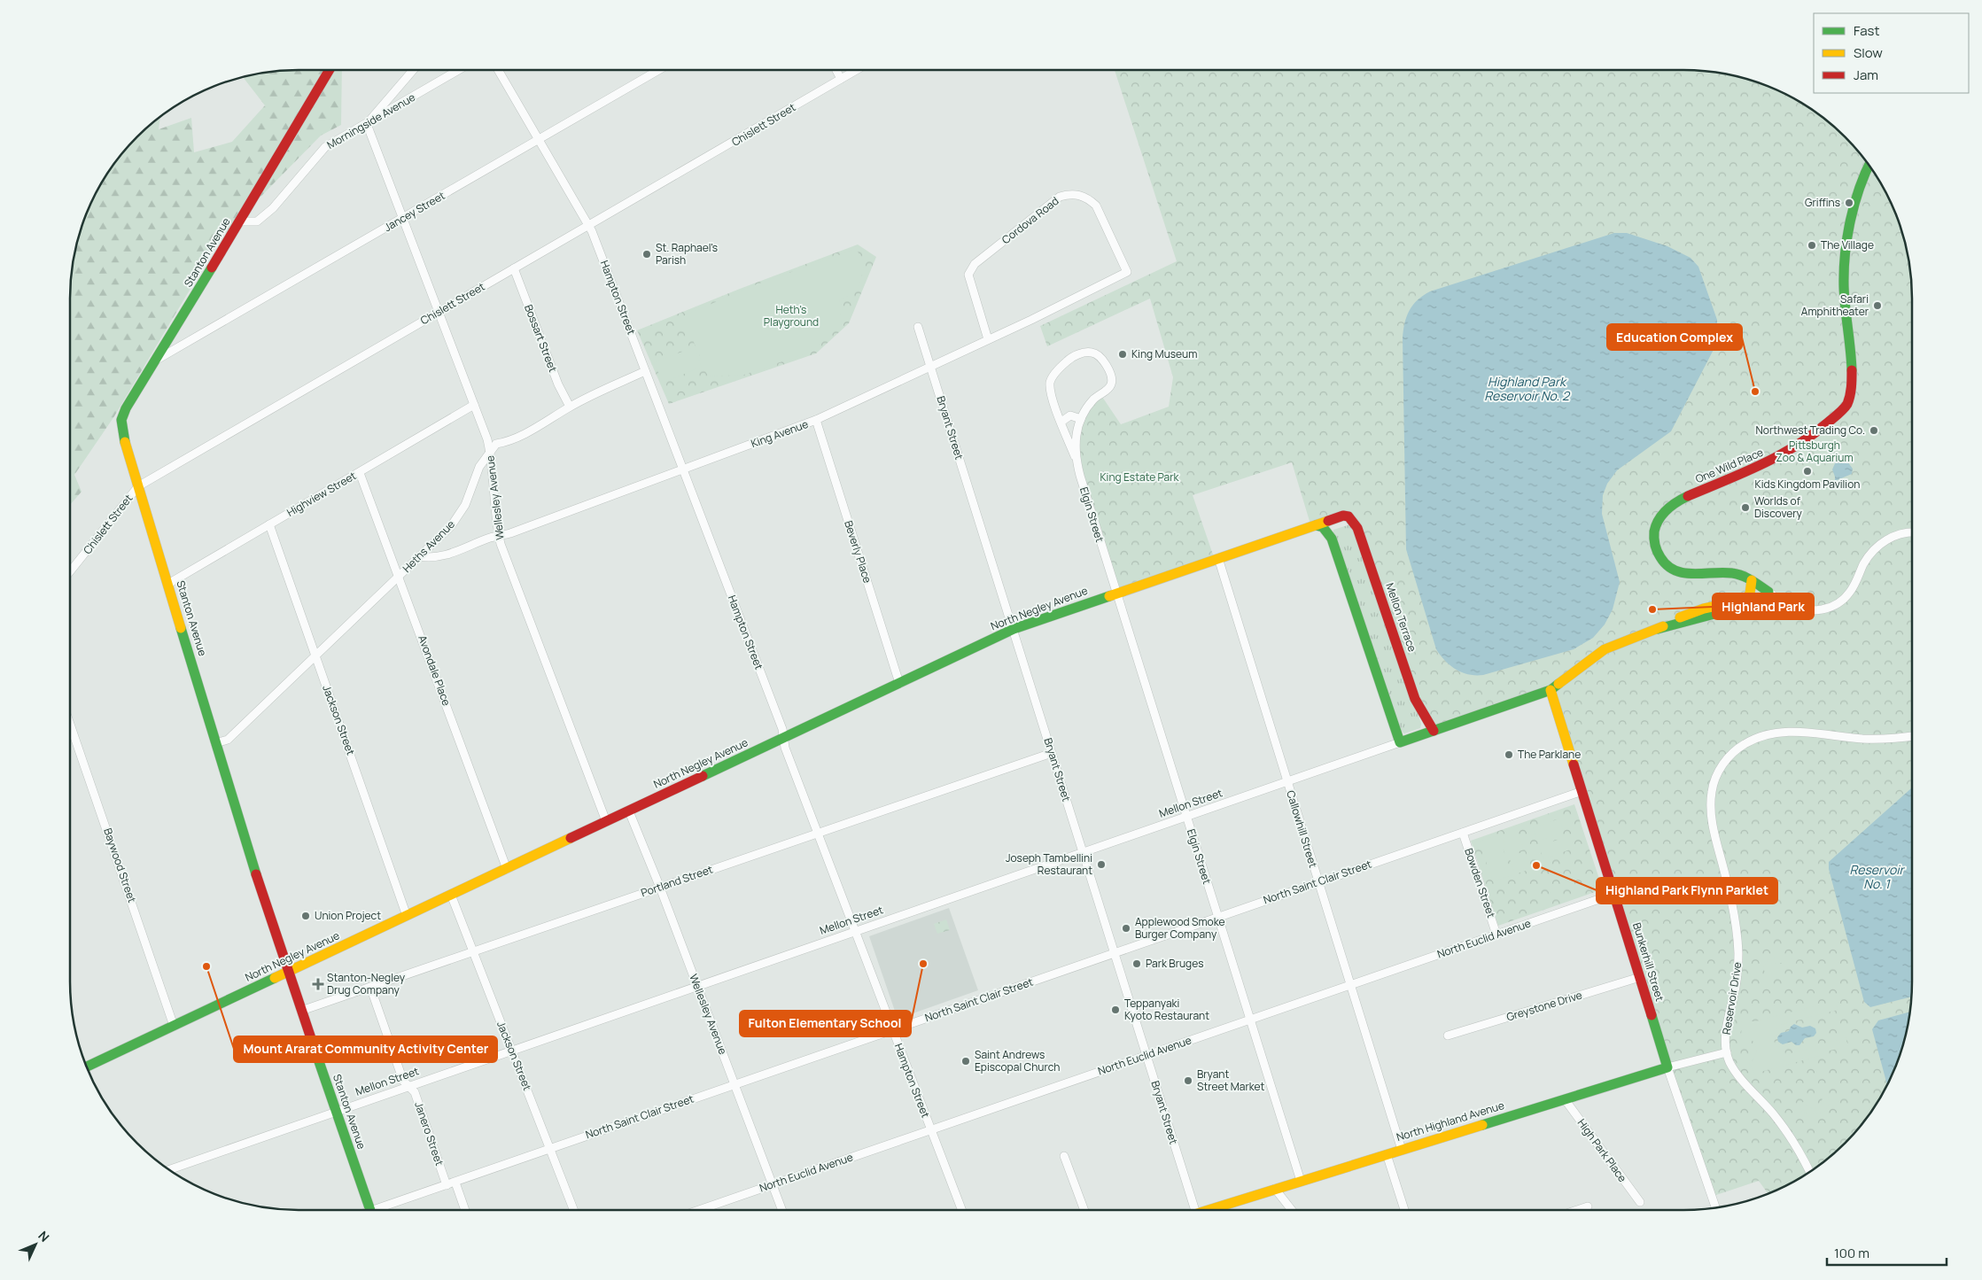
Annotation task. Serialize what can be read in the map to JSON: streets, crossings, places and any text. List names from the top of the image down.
{
  "streets": {
    "main road": [
      "Stanton Avenue",
      "One Wild Place",
      "North Negley Avenue",
      "Mellon Terrace",
      "Mellon Street",
      "Bunkerhill Street",
      "North Highland Avenue"
    ],
    "street": [
      "Morningside Avenue",
      "Chislett Street",
      "Jancey Street",
      "Cordova Road",
      "Hampton Street",
      "Bossart Street",
      "Bryant Street",
      "King Avenue",
      "Highview Street",
      "Wellesley Avenue",
      "Elgin Street",
      "Heths Avenue",
      "Beverly Place",
      "Avondale Place",
      "Jackson Street",
      "Callowhill Street",
      "Baywood Street",
      "Portland Street",
      "North Saint Clair Street",
      "Bowden Street",
      "North Euclid Avenue",
      "Reservoir Drive",
      "Greystone Drive",
      "Janero Street",
      "High Park Place"
    ]
  },
  "crossings": [
    ["Morningside Avenue", "Stanton Avenue"],
    ["Morningside Avenue", "Wellesley Avenue"],
    ["Chislett Street", "Stanton Avenue"],
    ["Chislett Street", "Hampton Street"],
    ["Chislett Street", "Bossart Street"],
    ["Chislett Street", "Wellesley Avenue"],
    ["Jancey Street", "Stanton Avenue"],
    ["Jancey Street", "Hampton Street"],
    ["Jancey Street", "Wellesley Avenue"],
    ["Cordova Road", "King Avenue"],
    ["Stanton Avenue", "Highview Street"],
    ["Stanton Avenue", "Heths Avenue"],
    ["Stanton Avenue", "North Negley Avenue"],
    ["Stanton Avenue", "Mellon Street"],
    ["Stanton Avenue", "Portland Street"],
    ["Hampton Street", "King Avenue"],
    ["Hampton Street", "Heths Avenue"],
    ["Hampton Street", "North Negley Avenue"],
    ["Hampton Street", "Mellon Street"],
    ["Hampton Street", "Portland Street"],
    ["Hampton Street", "North Saint Clair Street"],
    ["Hampton Street", "North Euclid Avenue"],
    ["Bossart Street", "Heths Avenue"],
    ["Bryant Street", "King Avenue"],
    ["Bryant Street", "North Negley Avenue"],
    ["Bryant Street", "Mellon Street"],
    ["Bryant Street", "Portland Street"],
    ["Bryant Street", "North Saint Clair Street"],
    ["Bryant Street", "North Euclid Avenue"],
    ["King Avenue", "Wellesley Avenue"],
    ["King Avenue", "Heths Avenue"],
    ["King Avenue", "Beverly Place"],
    ["Highview Street", "Wellesley Avenue"],
    ["Highview Street", "Avondale Place"],
    ["Highview Street", "Jackson Street"],
    ["Wellesley Avenue", "Heths Avenue"],
    ["Wellesley Avenue", "North Negley Avenue"],
    ["Wellesley Avenue", "Mellon Street"],
    ["Wellesley Avenue", "Portland Street"],
    ["Wellesley Avenue", "North Saint Clair Street"],
    ["Wellesley Avenue", "North Euclid Avenue"],
    ["Elgin Street", "North Negley Avenue"],
    ["Elgin Street", "Mellon Street"],
    ["Elgin Street", "North Saint Clair Street"],
    ["Elgin Street", "North Euclid Avenue"],
    ["Elgin Street", "North Highland Avenue"],
    ["Heths Avenue", "Avondale Place"],
    ["Heths Avenue", "Jackson Street"],
    ["Beverly Place", "North Negley Avenue"],
    ["North Negley Avenue", "Mellon Terrace"],
    ["North Negley Avenue", "Avondale Place"],
    ["North Negley Avenue", "Jackson Street"],
    ["North Negley Avenue", "Callowhill Street"],
    ["North Negley Avenue", "Baywood Street"],
    ["Mellon Terrace", "Mellon Street"],
    ["Jackson Street", "Mellon Street"],
    ["Jackson Street", "Portland Street"],
    ["Jackson Street", "North Saint Clair Street"],
    ["Mellon Street", "Callowhill Street"],
    ["Mellon Street", "Bunkerhill Street"],
    ["Mellon Street", "Janero Street"],
    ["Callowhill Street", "North Saint Clair Street"],
    ["Callowhill Street", "North Euclid Avenue"],
    ["Callowhill Street", "North Highland Avenue"],
    ["Portland Street", "Janero Street"],
    ["North Saint Clair Street", "Bowden Street"],
    ["North Saint Clair Street", "Bunkerhill Street"],
    ["North Saint Clair Street", "Janero Street"],
    ["Bowden Street", "North Euclid Avenue"],
    ["North Euclid Avenue", "Bunkerhill Street"],
    ["Bunkerhill Street", "Greystone Drive"],
    ["Bunkerhill Street", "North Highland Avenue"],
    ["Reservoir Drive", "North Highland Avenue"],
    ["North Highland Avenue", "High Park Place"]
  ],
  "water": ["Highland Park Reservoir No. 2", "Reservoir No. 1"],
  "parks": ["Heth's Playground", "Pittsburgh Zoo & Aquarium", "King Estate Park"],
  "places": {
    "other": [
      "Griffins",
      "The Village",
      "St. Raphael's Parish",
      "Safari Amphitheater",
      "King Museum",
      "Education Complex",
      "Northwest Trading Co.",
      "Kids Kingdom Pavilion",
      "Worlds of Discovery",
      "Highland Park",
      "The Parklane",
      "Joseph Tambellini Restaurant",
      "Highland Park Flynn Parklet",
      "Union Project",
      "Applewood Smoke Burger Company",
      "Fulton Elementary School",
      "Park Bruges",
      "Mount Ararat Community Activity Center",
      "Teppanyaki Kyoto Restaurant",
      "Saint Andrews Episcopal Church",
      "Bryant Street Market"
    ],
    "health": ["Stanton-Negley Drug Company"]
  },
  "legend": ["Fast", "Slow", "Jam"],
  "scale_bar": "100 m",
  "north": "top right"
}
